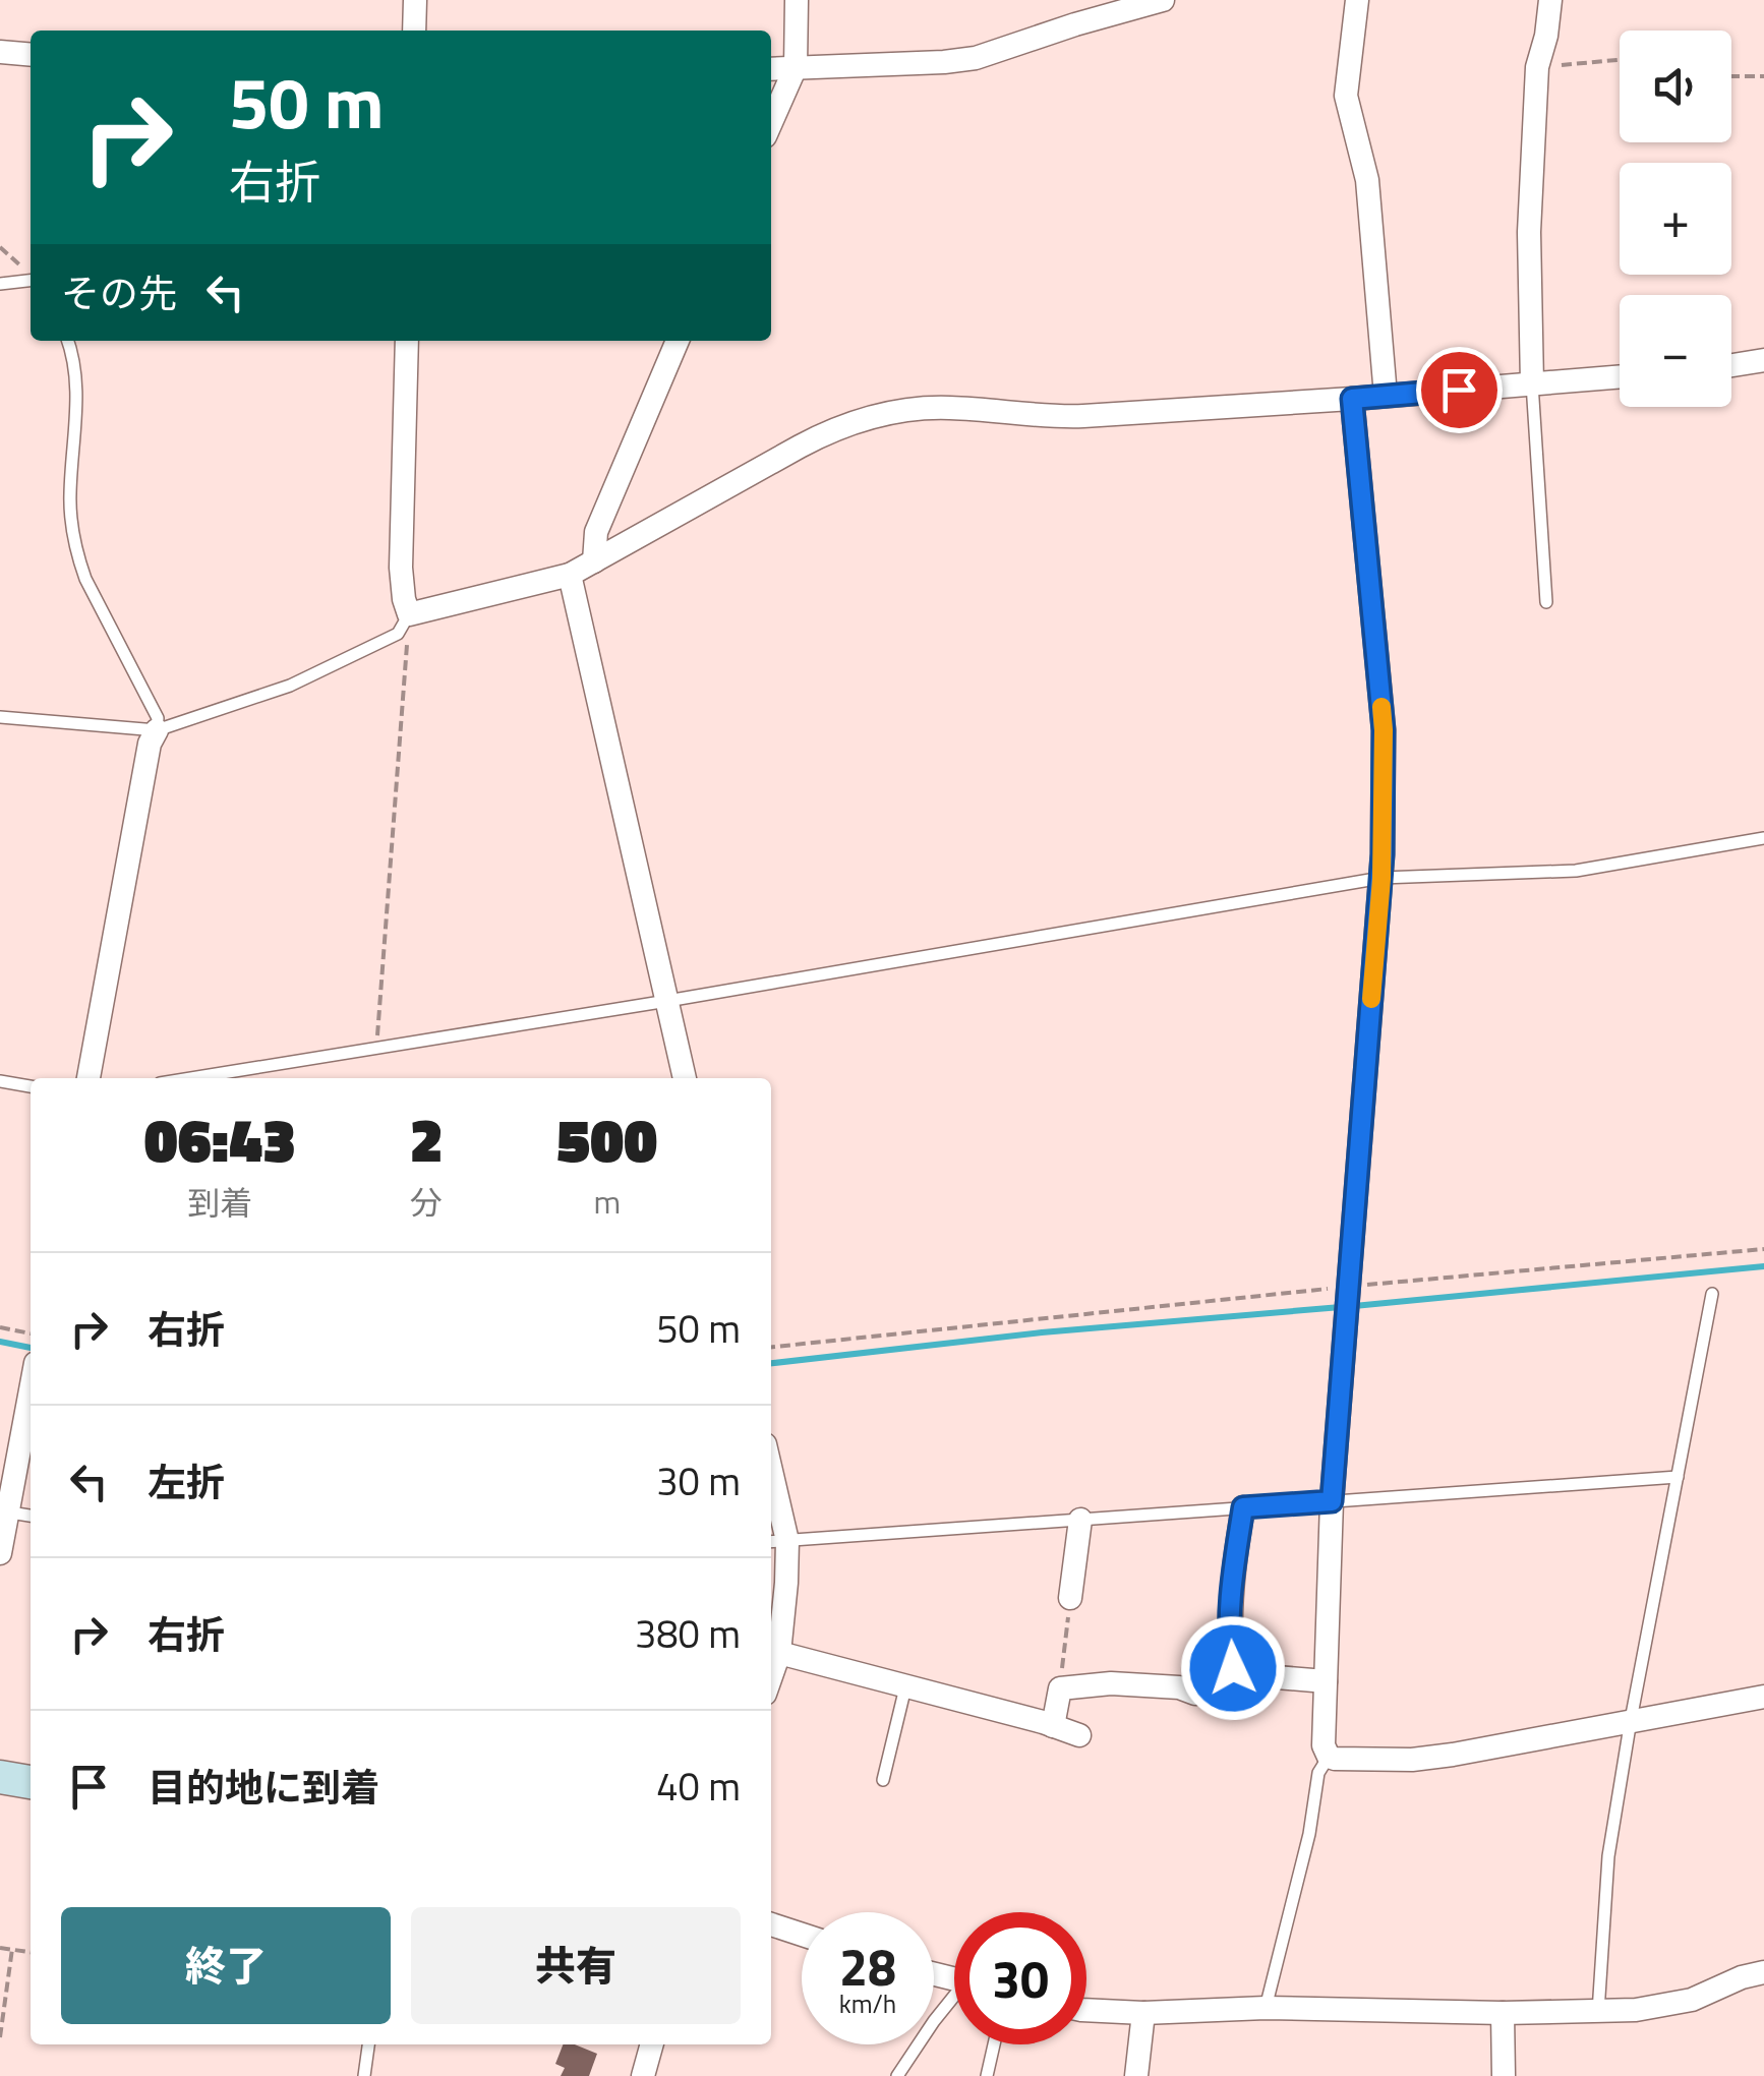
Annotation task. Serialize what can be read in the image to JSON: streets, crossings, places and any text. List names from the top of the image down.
{
  "page": {
    "map_buttons": ["+", "−"],
    "turn": ["50 m", "右折"],
    "then": "その先",
    "eta": [
      "06:43",
      "到着",
      "2",
      "分",
      "500",
      "m"
    ],
    "list": [
      {
        "name": "右折",
        "value": "50 m"
      },
      {
        "name": "左折",
        "value": "30 m"
      },
      {
        "name": "右折",
        "value": "380 m"
      },
      {
        "name": "目的地に到着",
        "value": "40 m"
      }
    ],
    "buttons": ["終了", "共有"],
    "speed": "28 km/h",
    "limit": "30"
  }
}
